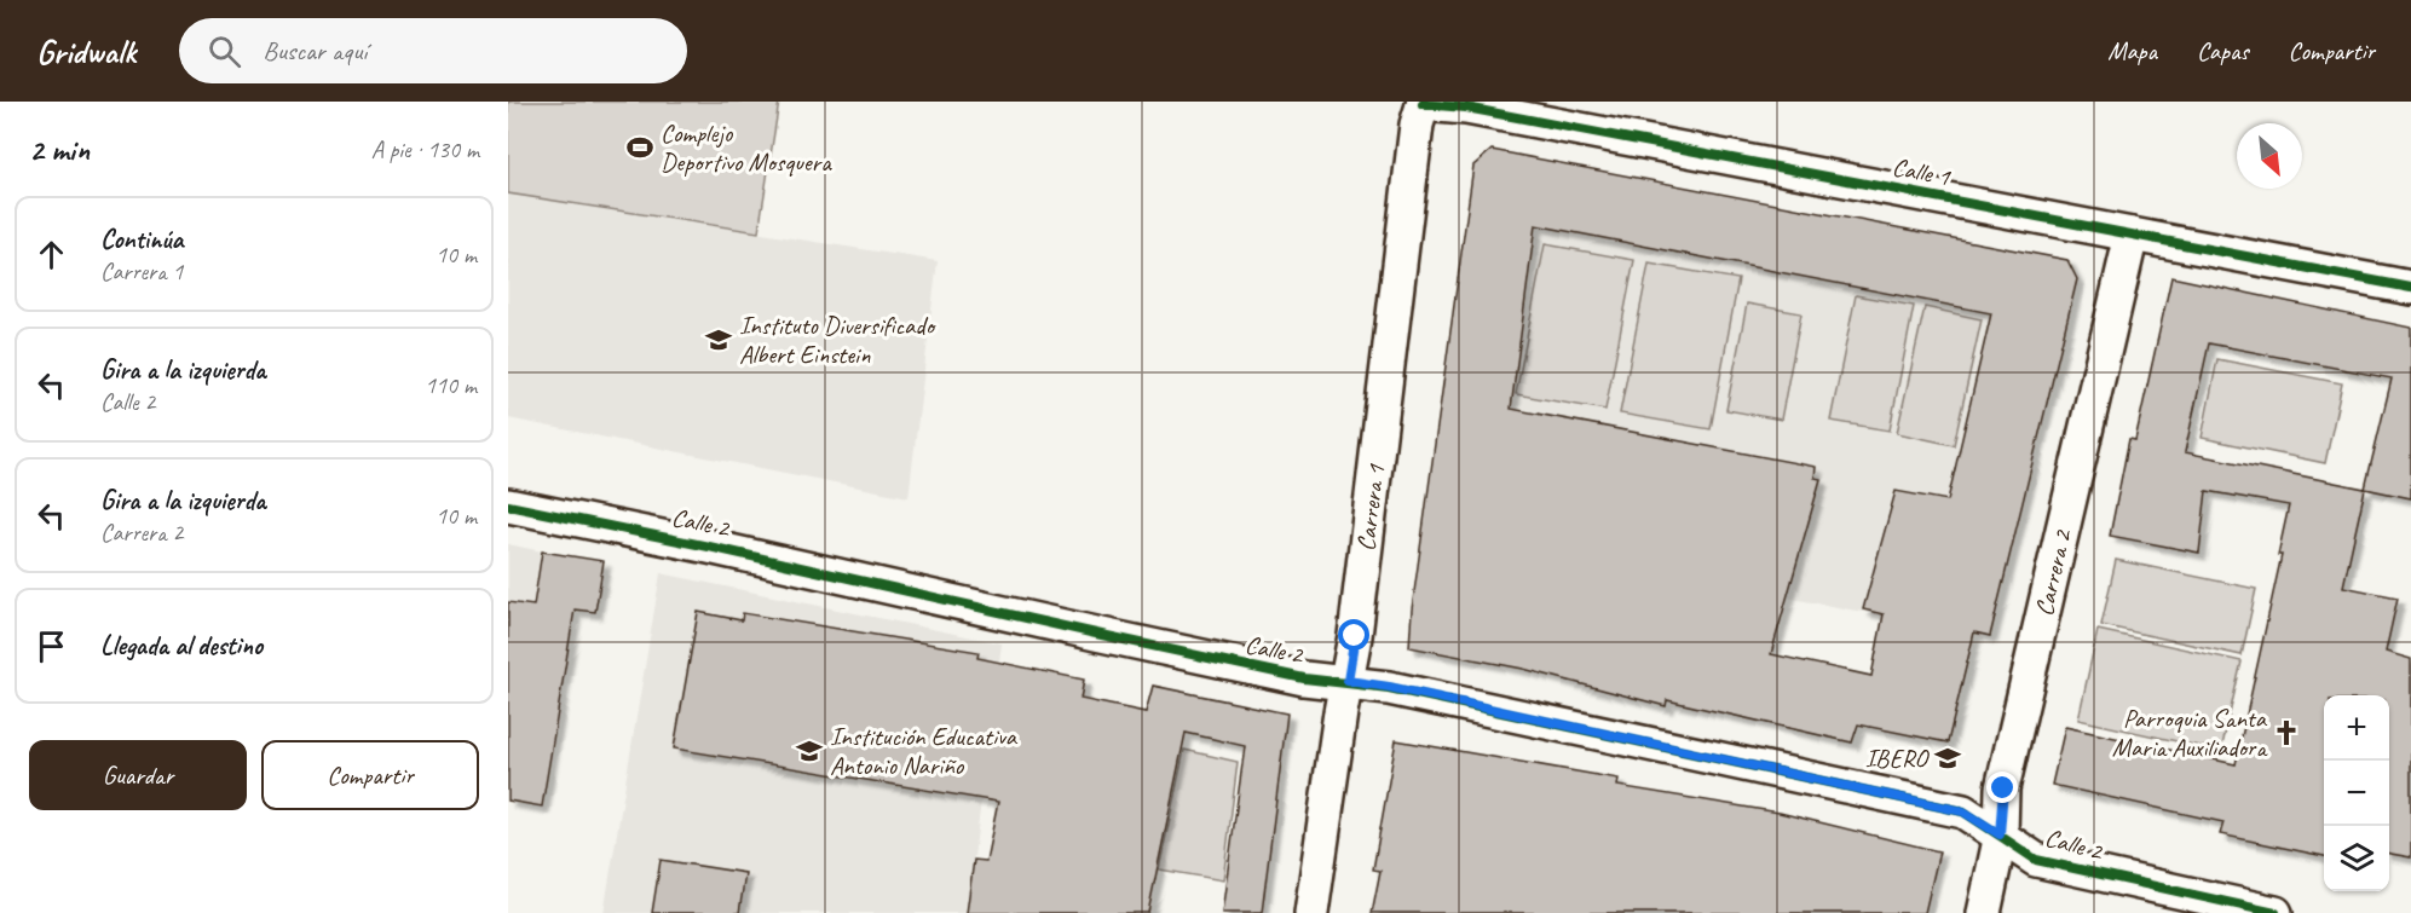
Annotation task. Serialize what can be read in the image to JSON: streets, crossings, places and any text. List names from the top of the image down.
{
  "streets": {
    "street": [
      "Calle 1",
      "Carrera 1",
      "Calle 2",
      "Carrera 2"
    ]
  },
  "crossings": [
    ["Calle 1", "Carrera 1"],
    ["Calle 1", "Carrera 2"],
    ["Carrera 1", "Calle 2"],
    ["Calle 2", "Carrera 2"]
  ],
  "places": {
    "sports": ["Complejo Deportivo Mosquera"],
    "school or university": ["Instituto Diversificado Albert Einstein", "Institución Educativa Antonio Nariño", "IBERO"],
    "church": ["Parroquia Santa Maria Auxiliadora"]
  },
  "north": "bottom right",
  "page": {
    "header": "Gridwalk",
    "search": "Buscar aquí",
    "nav": ["Mapa", "Capas", "Compartir"],
    "heading": ["2 min", "A pie · 130 m"],
    "list": [
      ["Continúa", "Carrera 1", "10 m"],
      ["Gira a la izquierda", "Calle 2", "110 m"],
      ["Gira a la izquierda", "Carrera 2", "10 m"],
      "Llegada al destino"
    ],
    "map_buttons": ["+", "−"],
    "buttons": ["Guardar", "Compartir"]
  }
}
